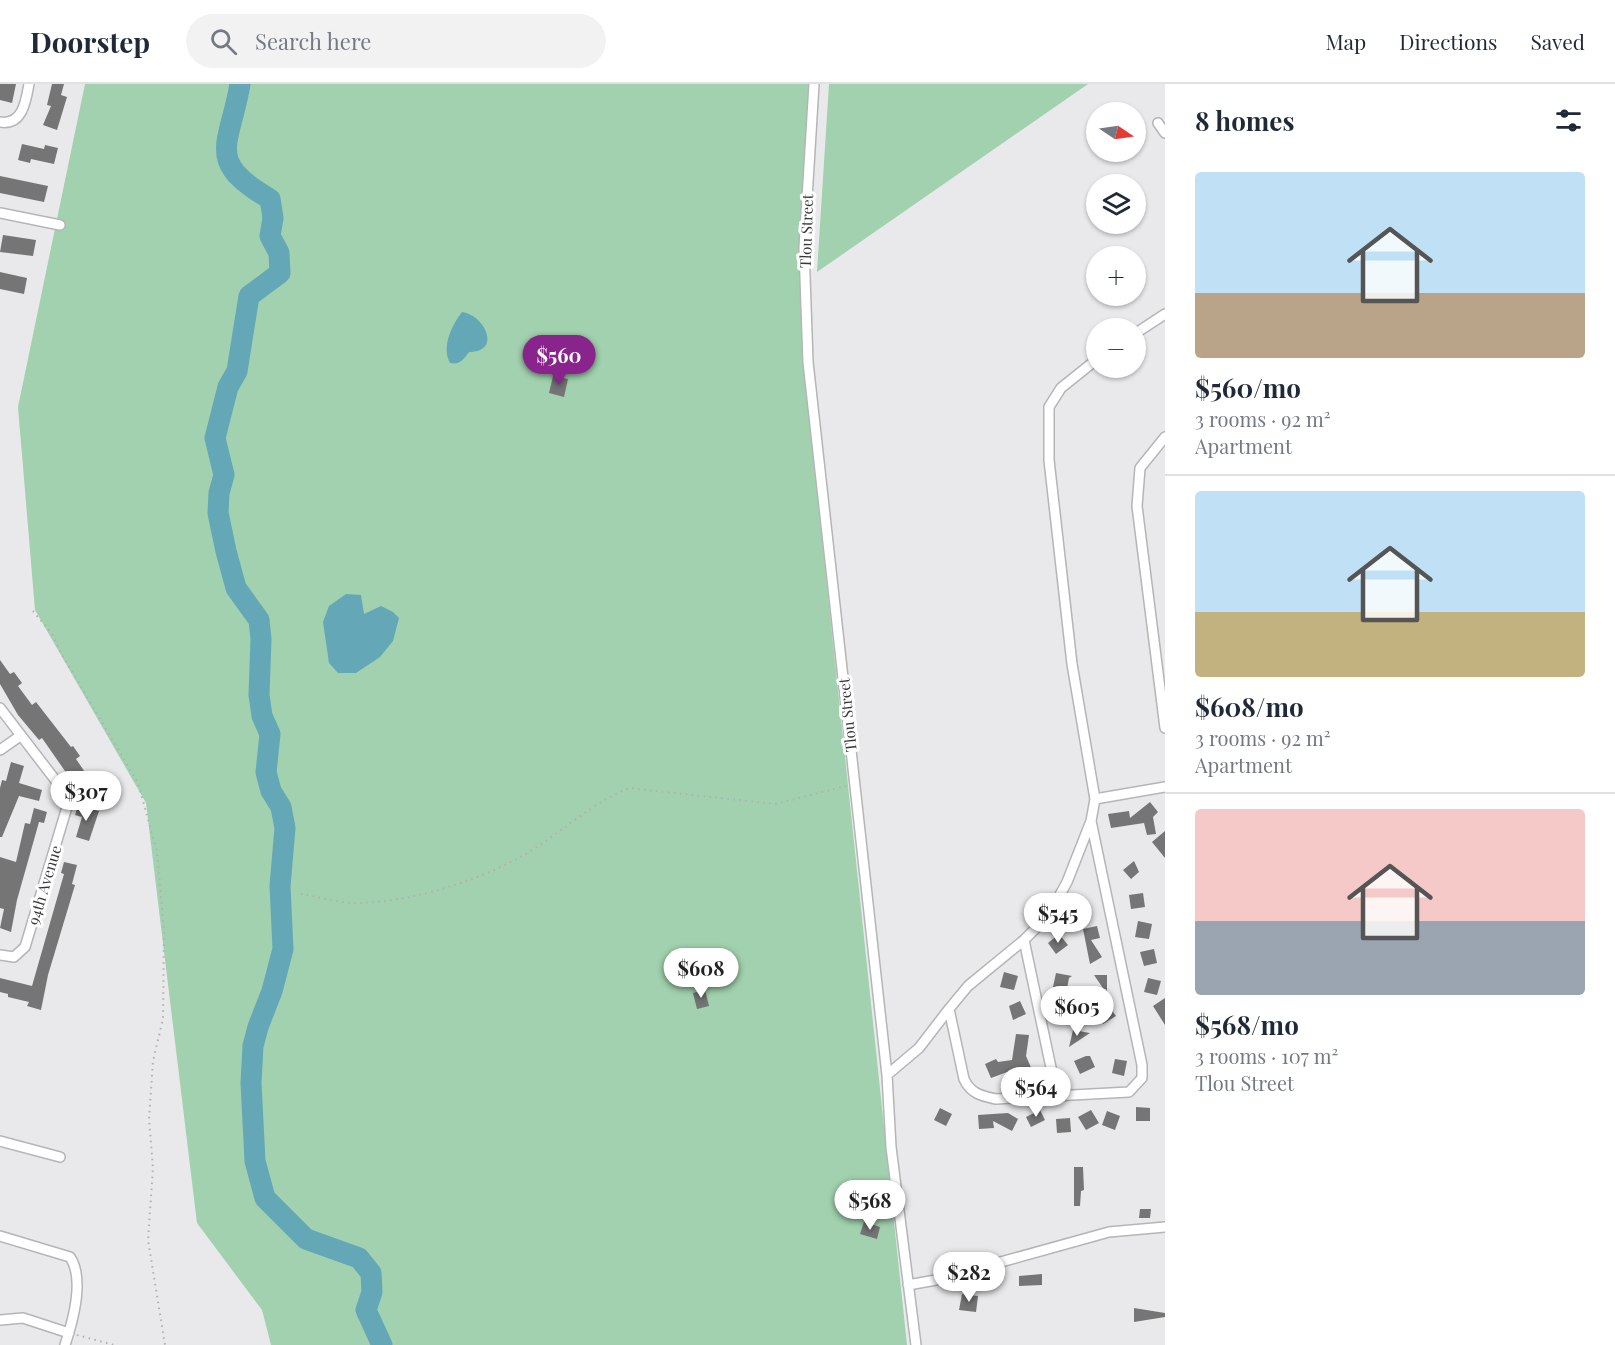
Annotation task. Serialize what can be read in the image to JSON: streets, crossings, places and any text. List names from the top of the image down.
{
  "streets": {
    "street": ["Tlou Street", "94th Avenue"]
  },
  "north": "right",
  "page": {
    "header": "Doorstep",
    "search": "Search here",
    "nav": ["Map", "Directions", "Saved"],
    "heading": "8 homes",
    "map_buttons": ["+", "−"],
    "list": [
      {
        "name": "$560/mo",
        "note": "3 rooms · 92 m² · Apartment"
      },
      {
        "name": "$608/mo",
        "note": "3 rooms · 92 m² · Apartment"
      },
      {
        "name": "$568/mo",
        "note": "3 rooms · 107 m² · Tlou Street"
      }
    ],
    "price": [
      "$560",
      "$307",
      "$545",
      "$608",
      "$605",
      "$564",
      "$568",
      "$282"
    ]
  }
}
